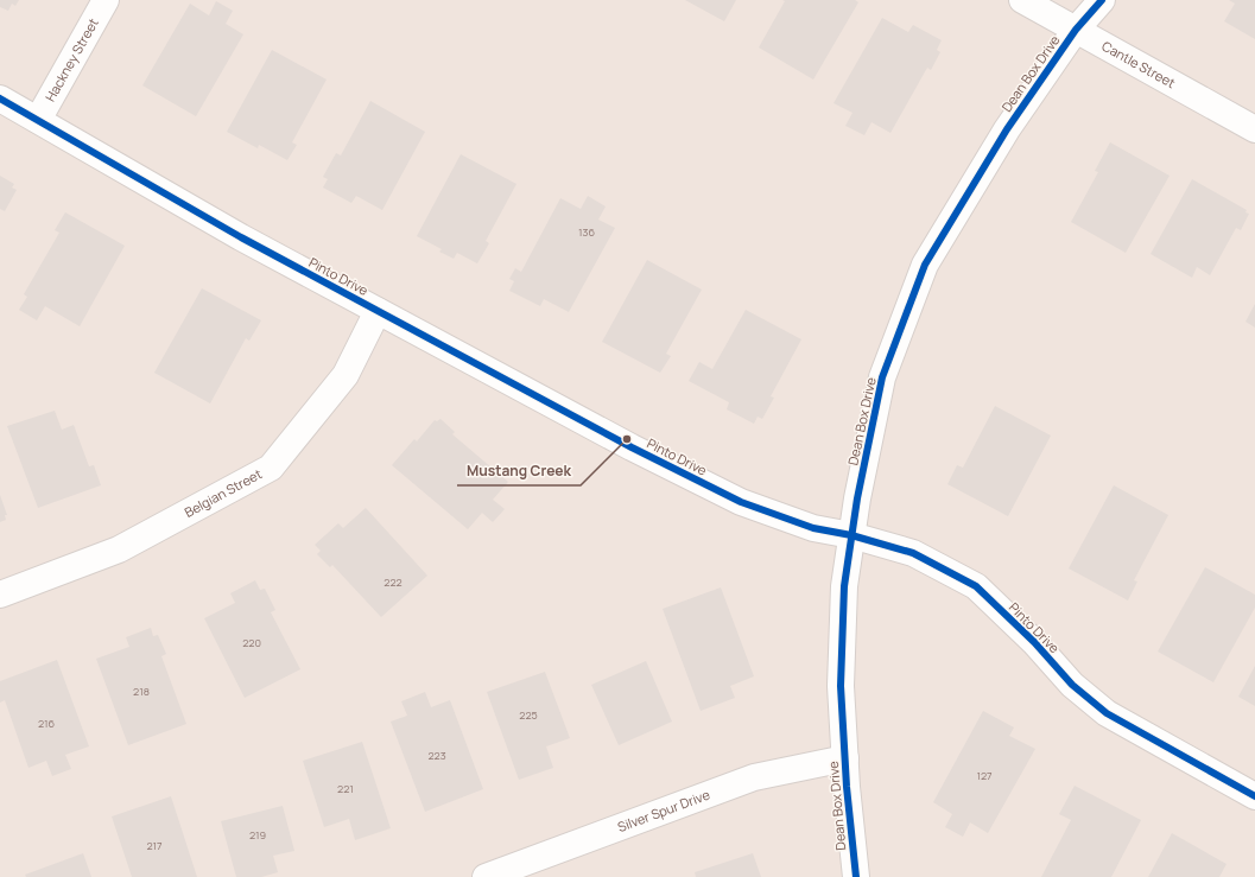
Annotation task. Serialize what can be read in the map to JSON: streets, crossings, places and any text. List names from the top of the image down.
{
  "streets": {
    "street": [
      "Hackney Street",
      "Cantle Street",
      "Dean Box Drive",
      "Pinto Drive",
      "Belgian Street",
      "Silver Spur Drive"
    ]
  },
  "crossings": [
    ["Hackney Street", "Pinto Drive"],
    ["Cantle Street", "Dean Box Drive"],
    ["Dean Box Drive", "Pinto Drive"],
    ["Dean Box Drive", "Silver Spur Drive"],
    ["Pinto Drive", "Belgian Street"]
  ],
  "places": ["Mustang Creek"],
  "house_numbers": [
    "136",
    "222",
    "220",
    "218",
    "225",
    "216",
    "223",
    "127",
    "221",
    "219",
    "217"
  ]
}
